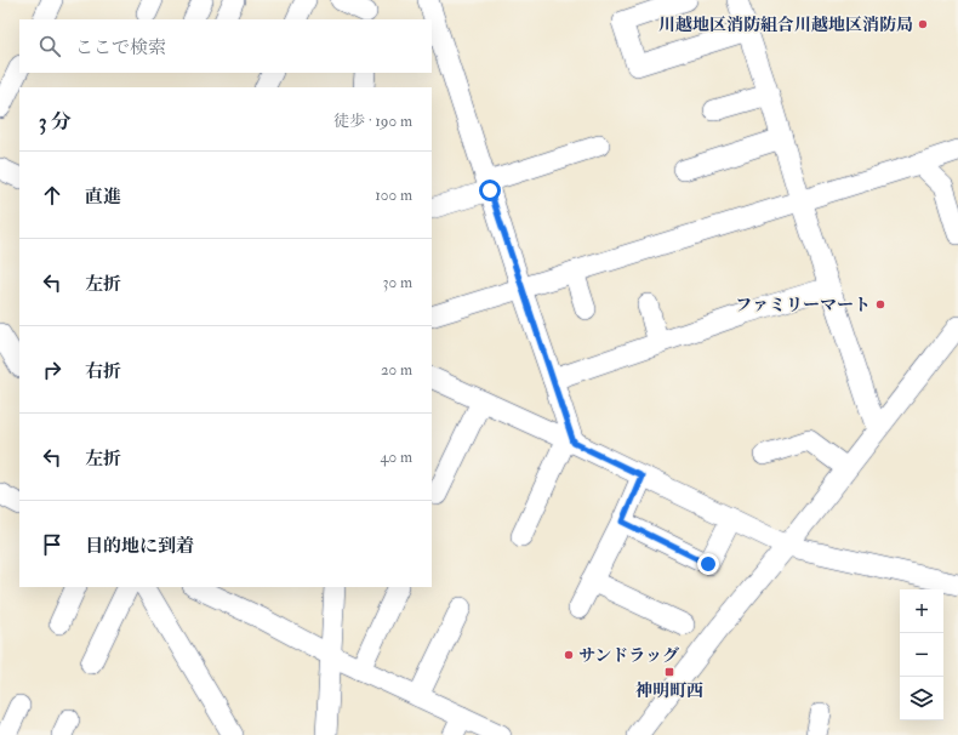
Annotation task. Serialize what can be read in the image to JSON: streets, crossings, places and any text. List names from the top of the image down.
{
  "places": {
    "other": ["川越地区消防組合川越地区消防局", "ファミリーマート", "サンドラッグ"],
    "transit": ["神明町西"]
  },
  "page": {
    "search": "ここで検索",
    "heading": ["3 分", "徒歩 · 190 m"],
    "list": [
      ["直進", "100 m"],
      ["左折", "30 m"],
      ["右折", "20 m"],
      ["左折", "40 m"],
      "目的地に到着"
    ],
    "map_buttons": ["+", "−"]
  }
}
